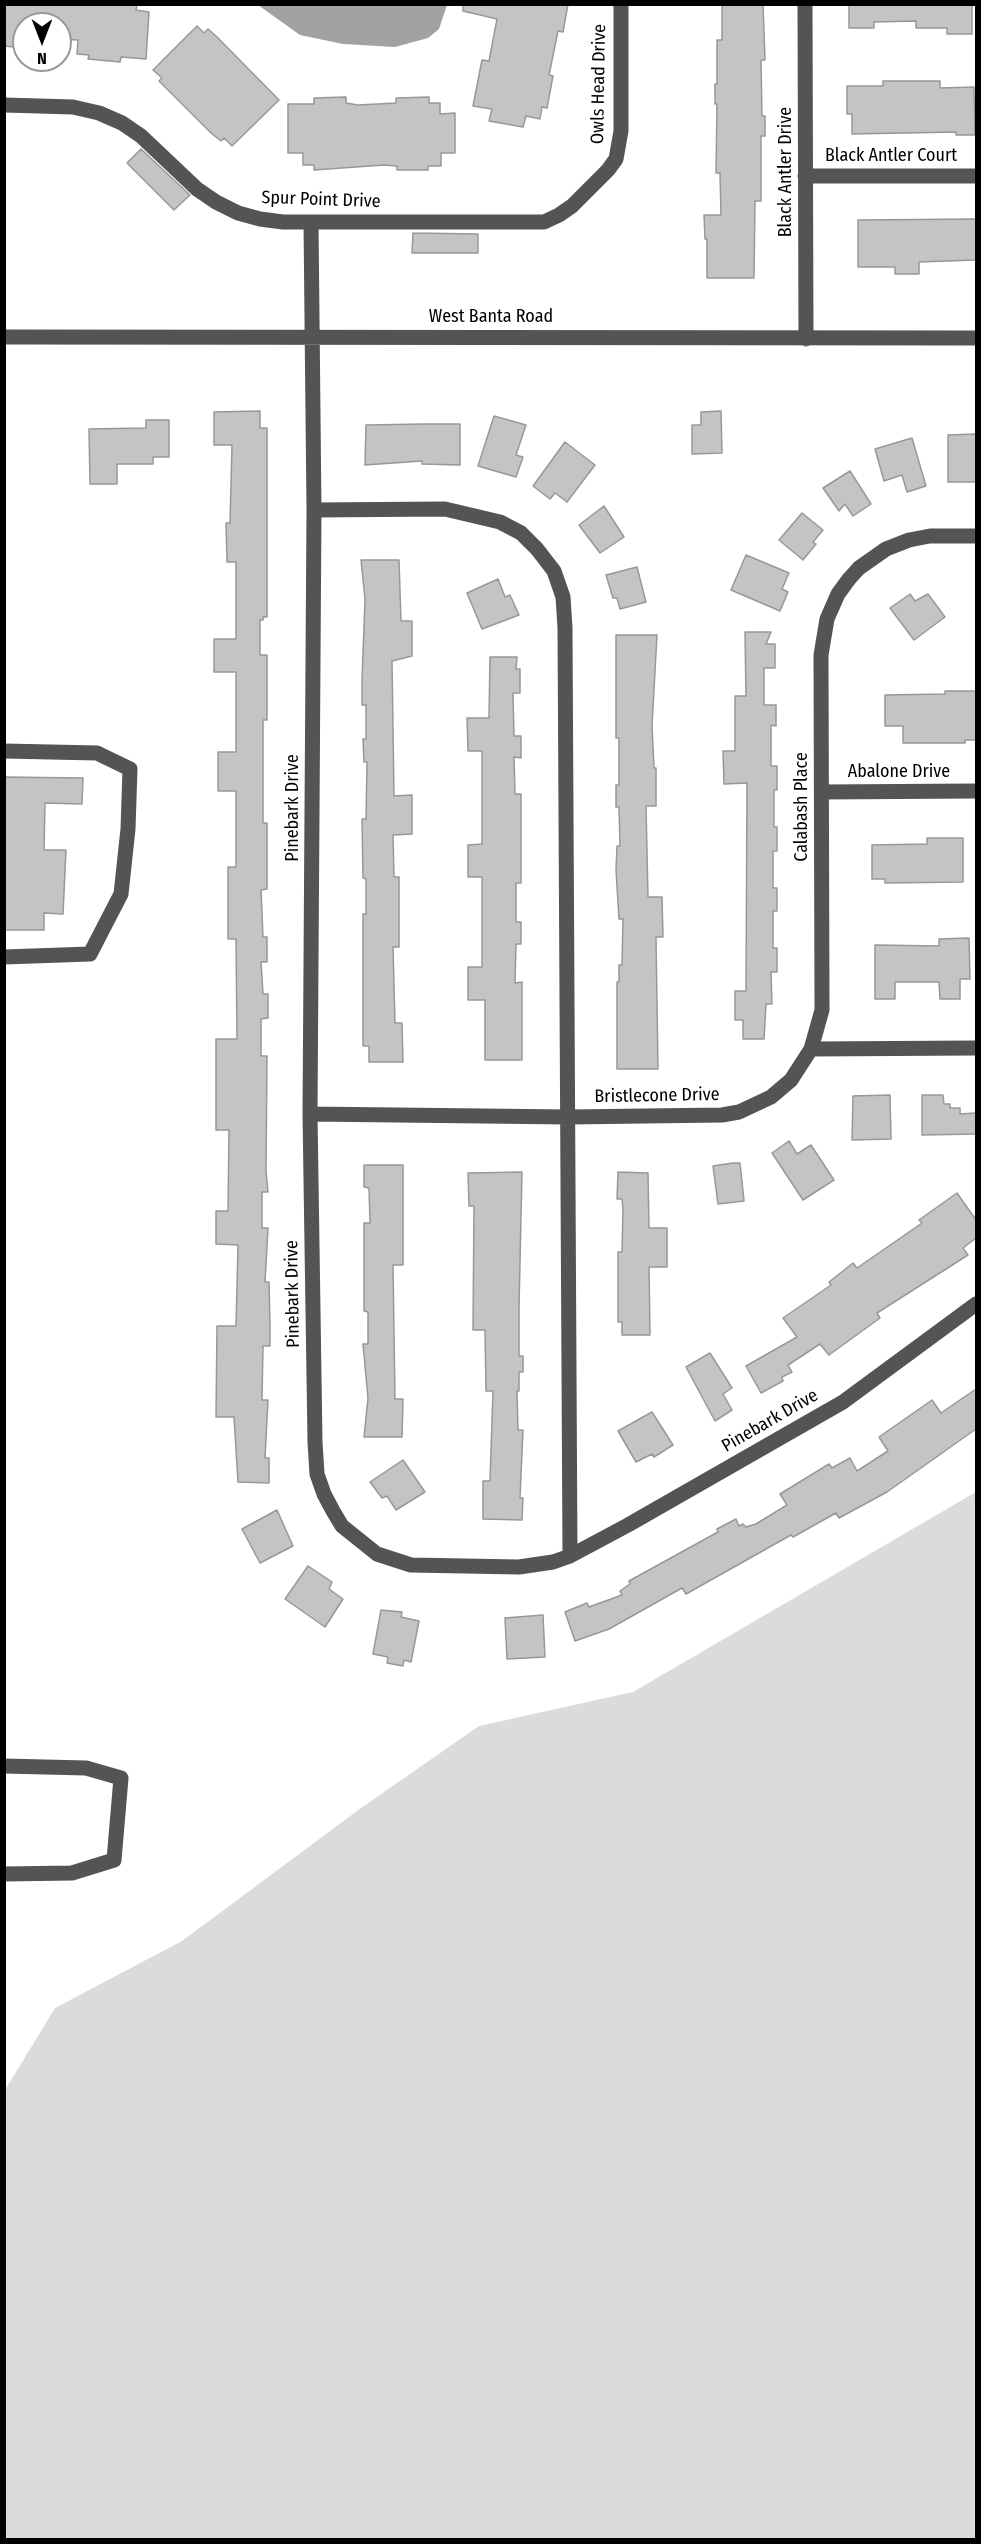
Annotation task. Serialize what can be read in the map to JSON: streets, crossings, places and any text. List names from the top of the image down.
{
  "streets": {
    "street": [
      "Owls Head Drive",
      "Black Antler Court",
      "Black Antler Drive",
      "Spur Point Drive",
      "West Banta Road",
      "Abalone Drive",
      "Calabash Place",
      "Pinebark Drive",
      "Bristlecone Drive"
    ]
  },
  "crossings": [
    ["Owls Head Drive", "Spur Point Drive"],
    ["Black Antler Court", "Black Antler Drive"],
    ["Black Antler Drive", "West Banta Road"],
    ["Spur Point Drive", "Pinebark Drive"],
    ["West Banta Road", "Pinebark Drive"],
    ["Abalone Drive", "Calabash Place"],
    ["Calabash Place", "Bristlecone Drive"],
    ["Pinebark Drive", "Bristlecone Drive"]
  ],
  "north": "bottom"
}
